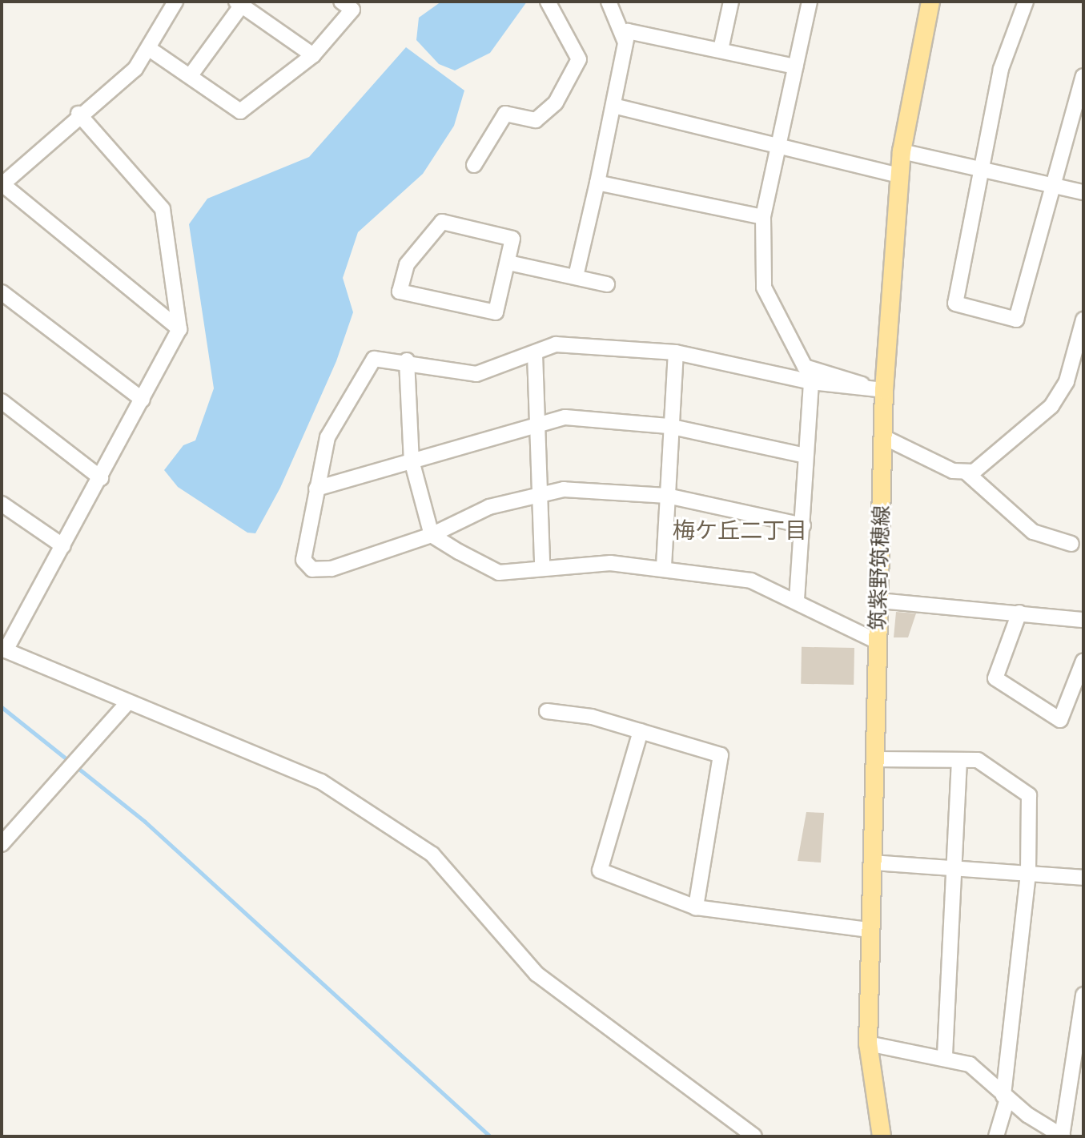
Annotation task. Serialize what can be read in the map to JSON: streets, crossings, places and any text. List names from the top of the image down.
{
  "streets": {
    "main road": ["筑紫野筑穂線"]
  },
  "districts": ["梅ケ丘二丁目"]
}
